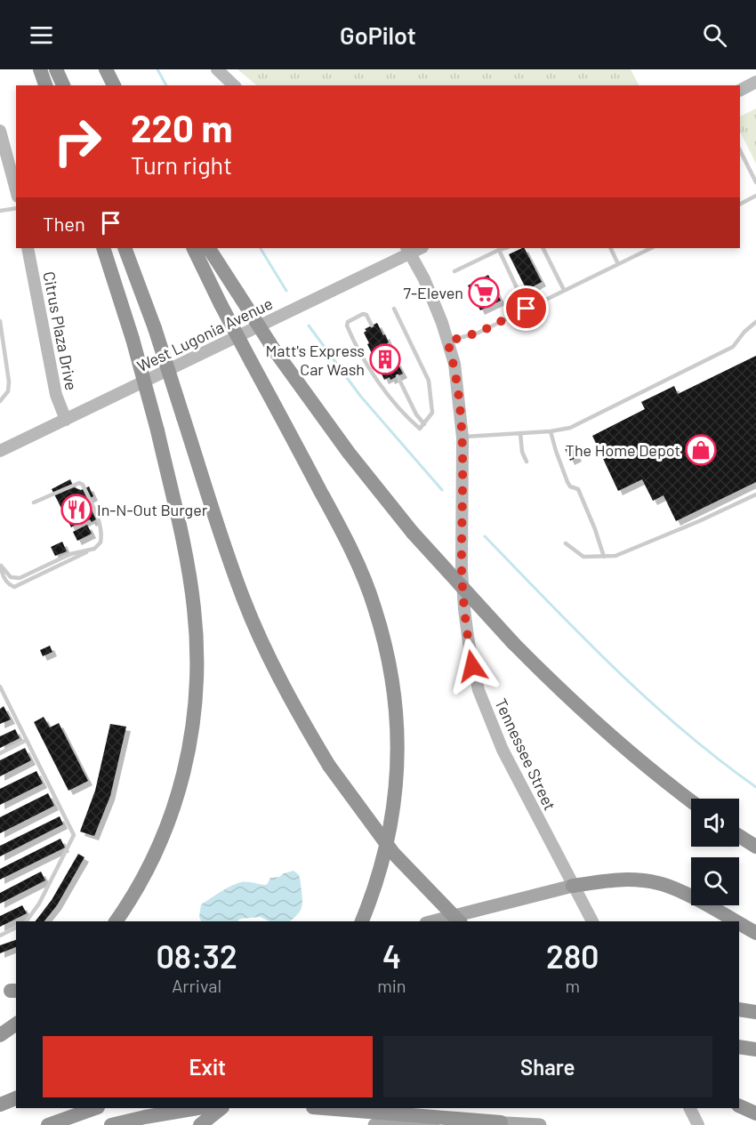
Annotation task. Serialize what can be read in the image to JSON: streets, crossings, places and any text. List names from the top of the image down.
{
  "streets": {
    "main road": ["Citrus Plaza Drive", "West Lugonia Avenue", "Tennessee Street"]
  },
  "crossings": [
    ["Citrus Plaza Drive", "West Lugonia Avenue"],
    ["West Lugonia Avenue", "Tennessee Street"]
  ],
  "places": {
    "supermarket": ["7-Eleven"],
    "building": ["Matt's Express Car Wash"],
    "shop": ["The Home Depot"],
    "restaurant": ["In-N-Out Burger"]
  },
  "page": {
    "header": "GoPilot",
    "turn": ["220 m", "Turn right"],
    "then": "Then",
    "eta": [
      "08:32",
      "Arrival",
      "4",
      "min",
      "280",
      "m"
    ],
    "buttons": ["Exit", "Share"]
  }
}
